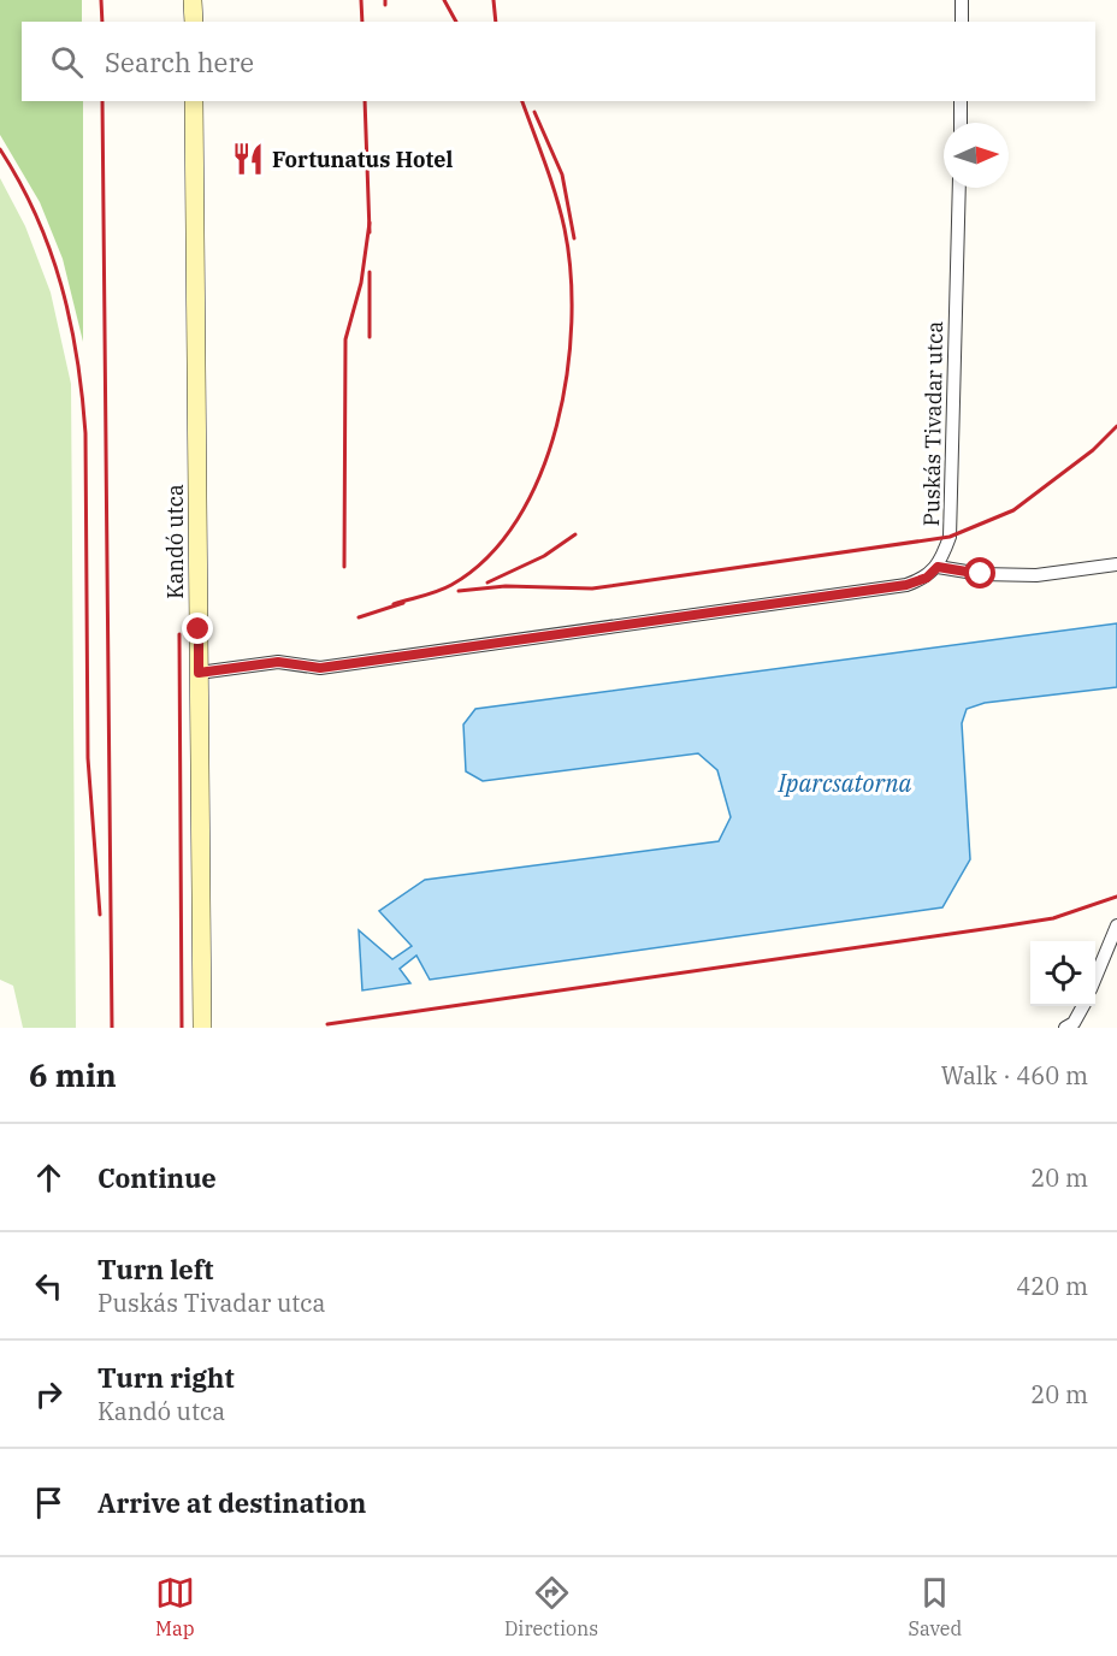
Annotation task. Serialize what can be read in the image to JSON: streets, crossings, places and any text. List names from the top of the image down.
{
  "streets": {
    "street": ["Puskás Tivadar utca", "Kandó utca"]
  },
  "water": ["Iparcsatorna"],
  "places": {
    "restaurant": ["Fortunatus Hotel"]
  },
  "north": "right",
  "page": {
    "search": "Search here",
    "heading": ["6 min", "Walk · 460 m"],
    "list": [
      ["Continue", "20 m"],
      ["Turn left", "Puskás Tivadar utca", "420 m"],
      ["Turn right", "Kandó utca", "20 m"],
      "Arrive at destination"
    ],
    "nav": ["Map", "Directions", "Saved"]
  }
}
